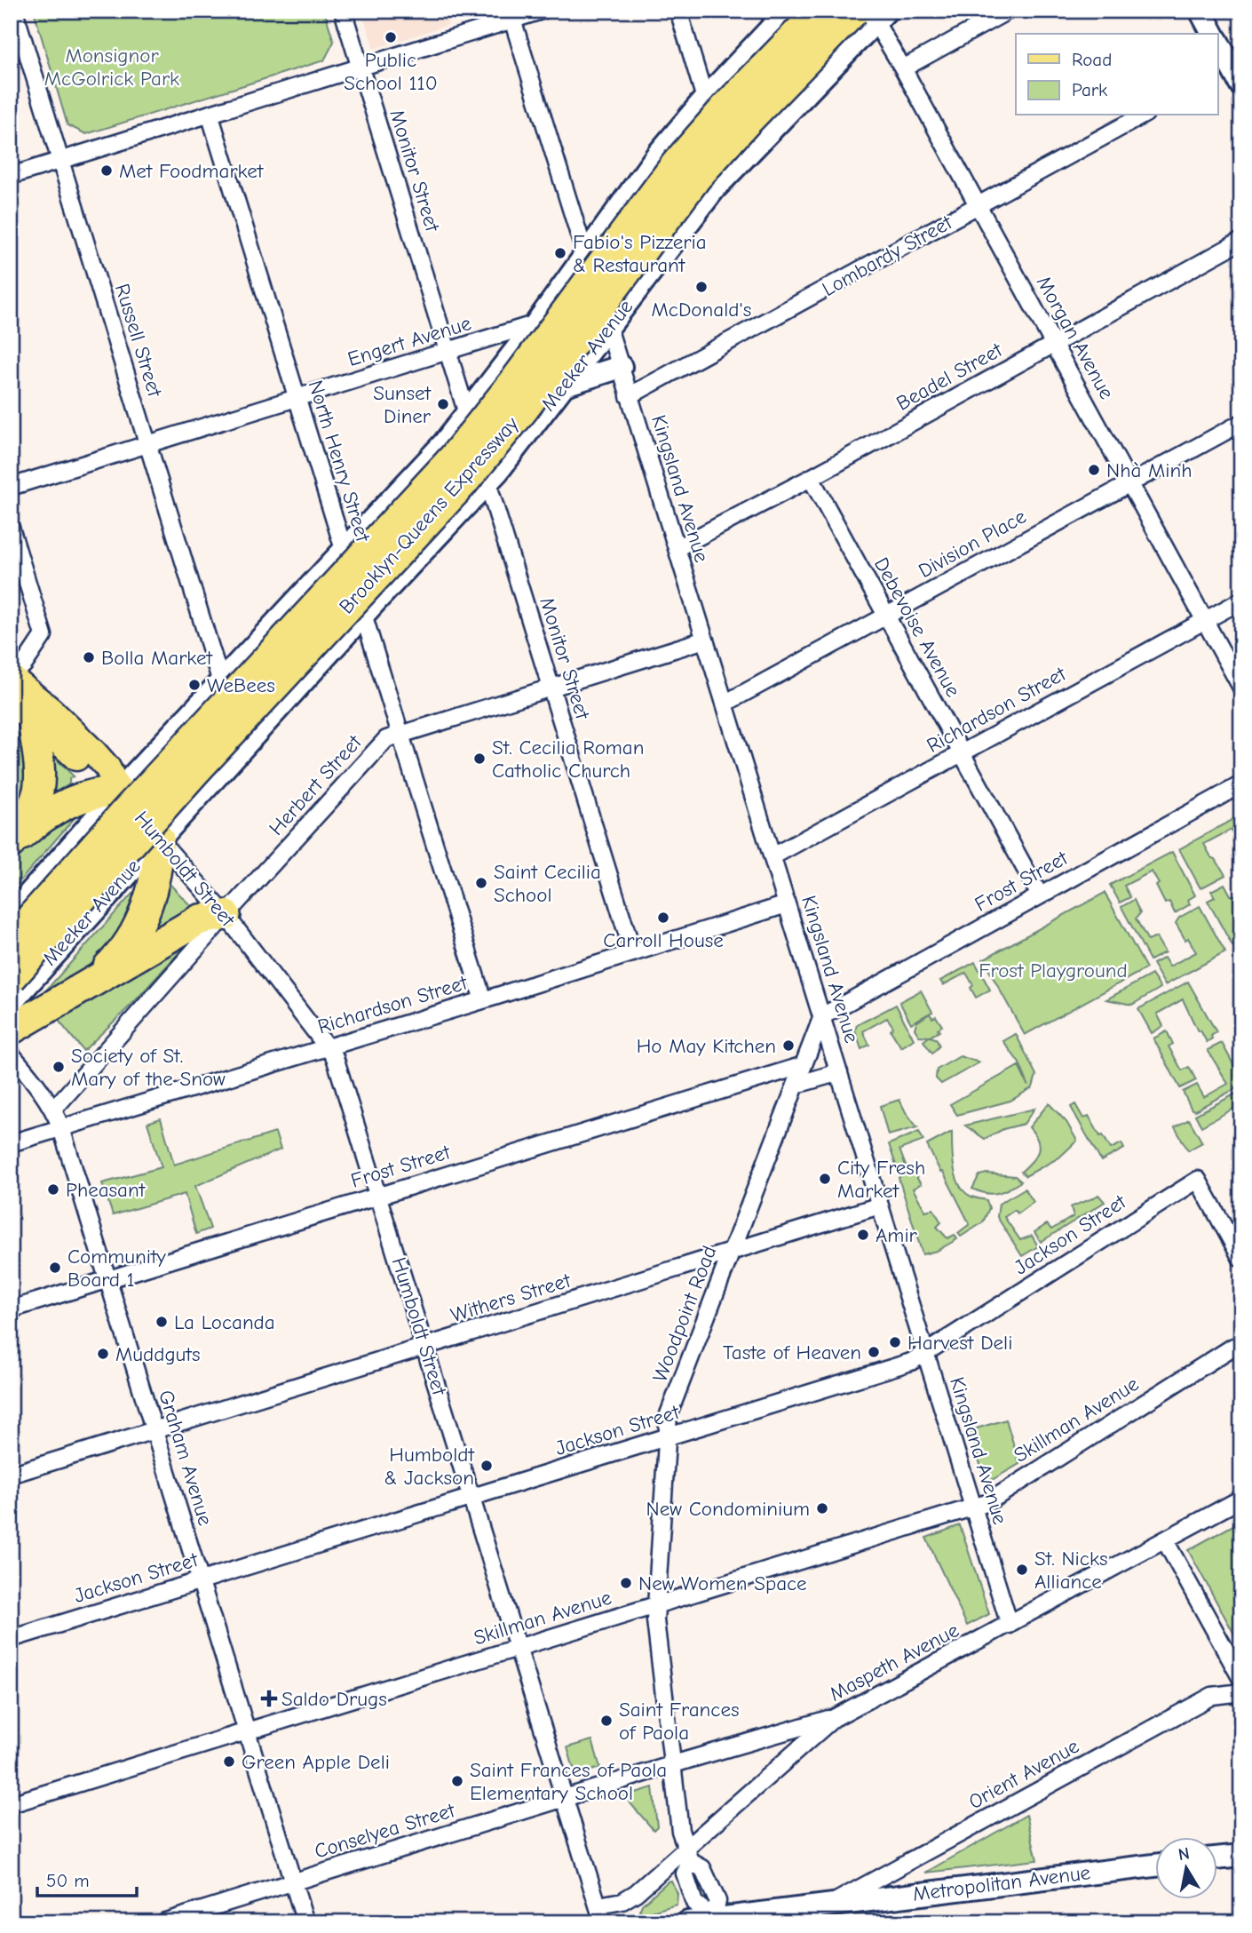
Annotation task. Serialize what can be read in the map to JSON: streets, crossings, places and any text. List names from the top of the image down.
{
  "streets": {
    "highway": ["Brooklyn-Queens Expressway"],
    "main road": ["Meeker Avenue", "Humboldt Street", "Metropolitan Avenue"],
    "street": [
      "Monitor Street",
      "Lombardy Street",
      "Morgan Avenue",
      "Russell Street",
      "Engert Avenue",
      "Beadel Street",
      "North Henry Street",
      "Kingsland Avenue",
      "Division Place",
      "Debevoise Avenue",
      "Richardson Street",
      "Herbert Street",
      "Frost Street",
      "Jackson Street",
      "Withers Street",
      "Woodpoint Road",
      "Skillman Avenue",
      "Graham Avenue",
      "Maspeth Avenue",
      "Orient Avenue",
      "Conselyea Street"
    ]
  },
  "crossings": [
    ["Monitor Street", "Engert Avenue"],
    ["Monitor Street", "Meeker Avenue"],
    ["Monitor Street", "Richardson Street"],
    ["Monitor Street", "Herbert Street"],
    ["Lombardy Street", "Morgan Avenue"],
    ["Lombardy Street", "Kingsland Avenue"],
    ["Morgan Avenue", "Meeker Avenue"],
    ["Morgan Avenue", "Beadel Street"],
    ["Morgan Avenue", "Brooklyn-Queens Expressway"],
    ["Morgan Avenue", "Division Place"],
    ["Morgan Avenue", "Richardson Street"],
    ["Russell Street", "Engert Avenue"],
    ["Engert Avenue", "North Henry Street"],
    ["Meeker Avenue", "North Henry Street"],
    ["Meeker Avenue", "Kingsland Avenue"],
    ["Meeker Avenue", "Brooklyn-Queens Expressway"],
    ["Meeker Avenue", "Humboldt Street"],
    ["Beadel Street", "Kingsland Avenue"],
    ["Beadel Street", "Debevoise Avenue"],
    ["North Henry Street", "Richardson Street"],
    ["North Henry Street", "Herbert Street"],
    ["Kingsland Avenue", "Division Place"],
    ["Kingsland Avenue", "Richardson Street"],
    ["Kingsland Avenue", "Herbert Street"],
    ["Kingsland Avenue", "Frost Street"],
    ["Kingsland Avenue", "Jackson Street"],
    ["Kingsland Avenue", "Withers Street"],
    ["Kingsland Avenue", "Woodpoint Road"],
    ["Kingsland Avenue", "Skillman Avenue"],
    ["Kingsland Avenue", "Maspeth Avenue"],
    ["Division Place", "Debevoise Avenue"],
    ["Debevoise Avenue", "Richardson Street"],
    ["Debevoise Avenue", "Frost Street"],
    ["Richardson Street", "Humboldt Street"],
    ["Richardson Street", "Graham Avenue"],
    ["Herbert Street", "Humboldt Street"],
    ["Herbert Street", "Graham Avenue"],
    ["Humboldt Street", "Frost Street"],
    ["Humboldt Street", "Jackson Street"],
    ["Humboldt Street", "Withers Street"],
    ["Humboldt Street", "Skillman Avenue"],
    ["Humboldt Street", "Maspeth Avenue"],
    ["Humboldt Street", "Conselyea Street"],
    ["Frost Street", "Woodpoint Road"],
    ["Frost Street", "Graham Avenue"],
    ["Jackson Street", "Woodpoint Road"],
    ["Jackson Street", "Graham Avenue"],
    ["Withers Street", "Woodpoint Road"],
    ["Withers Street", "Graham Avenue"],
    ["Woodpoint Road", "Skillman Avenue"],
    ["Woodpoint Road", "Maspeth Avenue"],
    ["Woodpoint Road", "Conselyea Street"],
    ["Woodpoint Road", "Metropolitan Avenue"],
    ["Skillman Avenue", "Graham Avenue"],
    ["Graham Avenue", "Conselyea Street"],
    ["Maspeth Avenue", "Conselyea Street"],
    ["Orient Avenue", "Metropolitan Avenue"]
  ],
  "parks": ["Monsignor McGolrick Park", "Frost Playground"],
  "places": {
    "other": [
      "Public School 110",
      "Met Foodmarket",
      "Fabio's Pizzeria & Restaurant",
      "McDonald's",
      "Sunset Diner",
      "Nhà Minh",
      "Bolla Market",
      "WeBees",
      "St. Cecilia Roman Catholic Church",
      "Saint Cecilia School",
      "Carroll House",
      "Ho May Kitchen",
      "Society of St. Mary of the Snow",
      "City Fresh Market",
      "Pheasant",
      "Amir",
      "Community Board 1",
      "La Locanda",
      "Harvest Deli",
      "Taste of Heaven",
      "Muddguts",
      "Humboldt & Jackson",
      "New Condominium",
      "St. Nicks Alliance",
      "New Women Space",
      "Saint Frances of Paola",
      "Green Apple Deli",
      "Saint Frances of Paola Elementary School"
    ],
    "health": ["Saldo Drugs"]
  },
  "legend": ["Road", "Park"],
  "scale_bar": "50 m",
  "north": "top"
}
